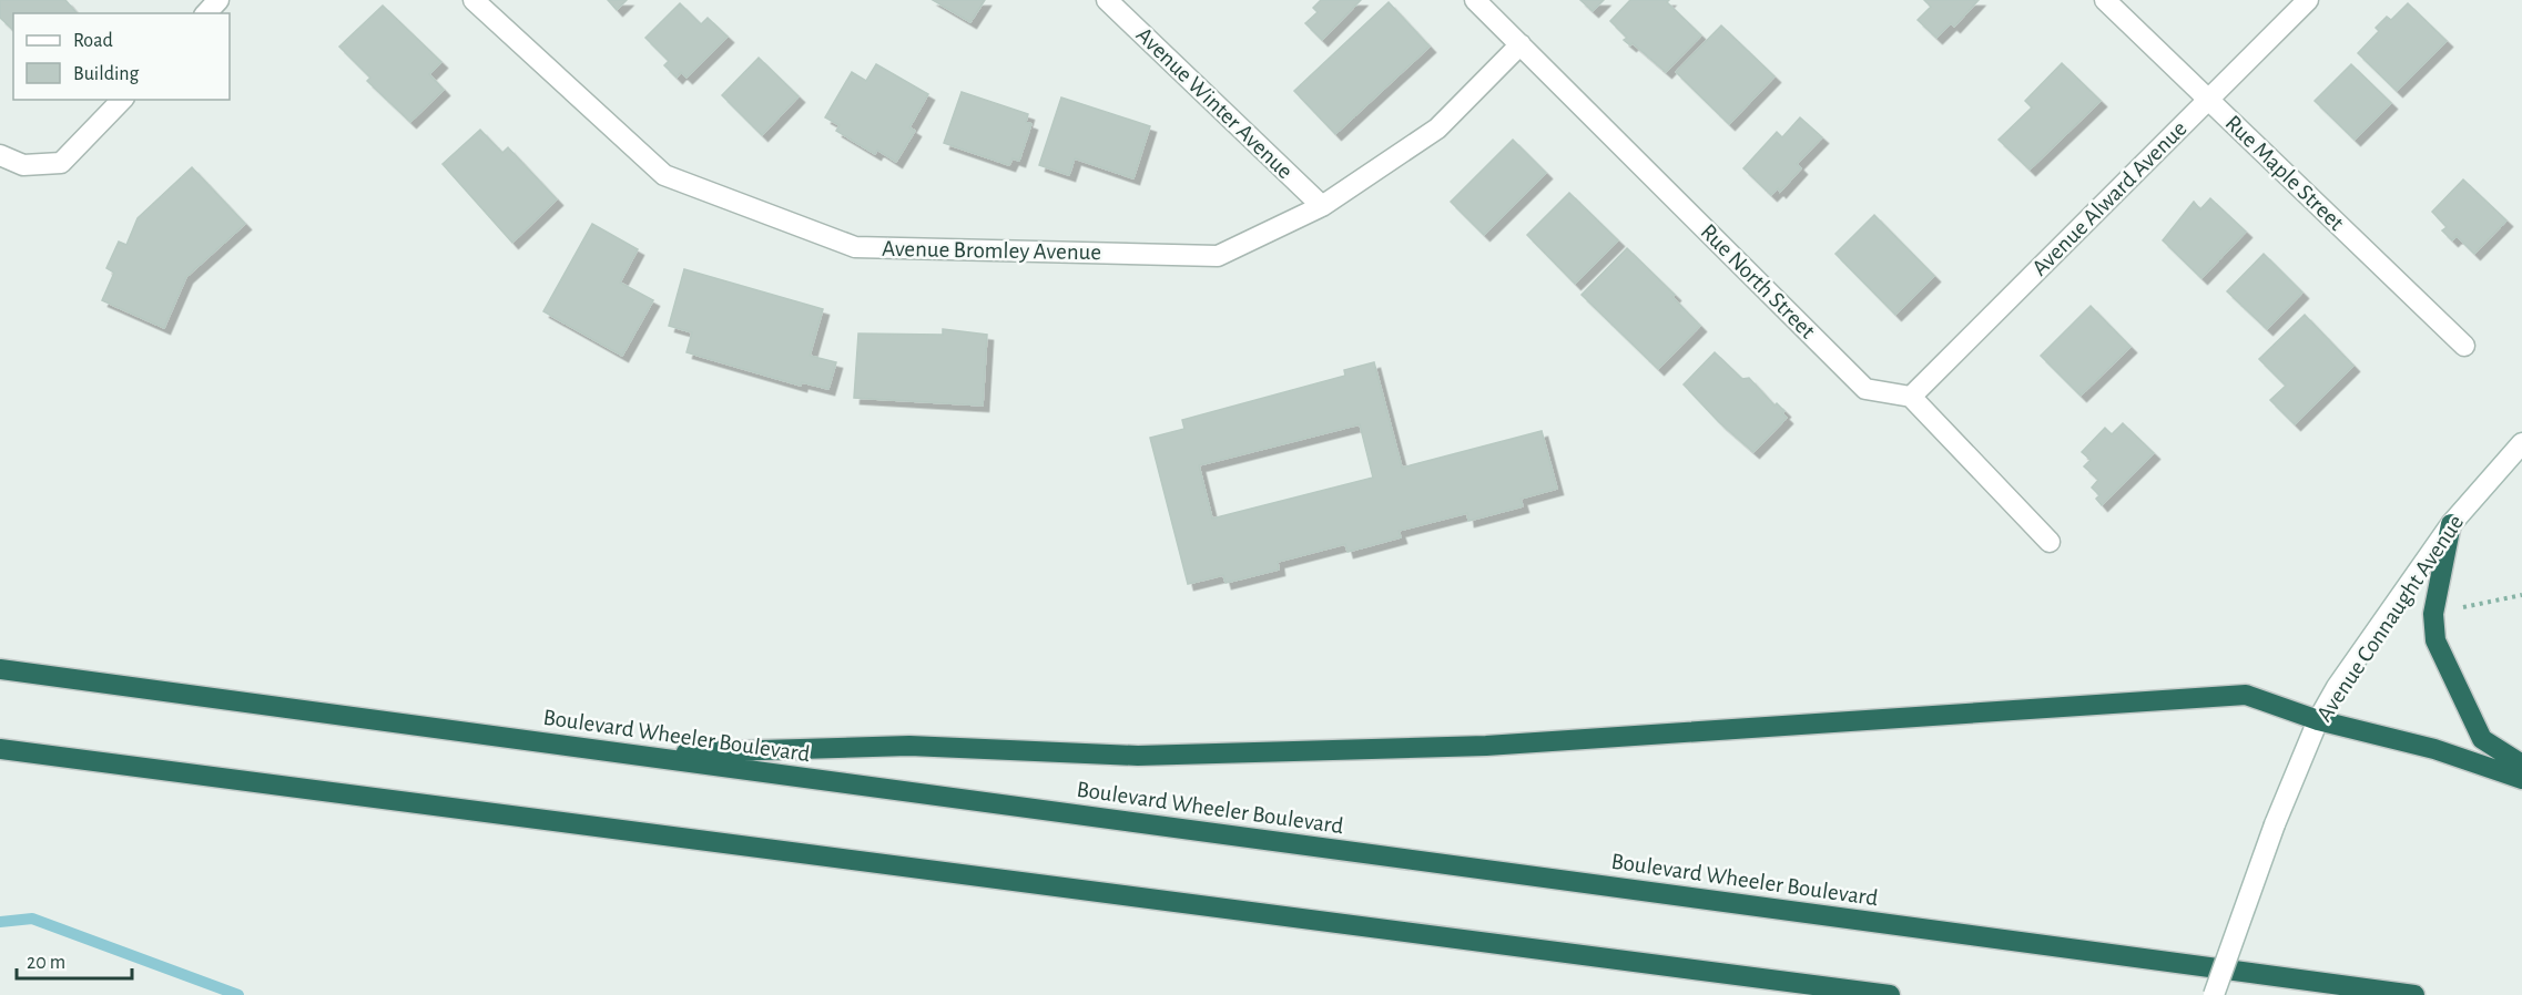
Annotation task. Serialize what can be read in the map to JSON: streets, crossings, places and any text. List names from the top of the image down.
{
  "streets": {
    "highway": ["Boulevard Wheeler Boulevard"],
    "street": [
      "Avenue Winter Avenue",
      "Rue Maple Street",
      "Avenue Alward Avenue",
      "Avenue Bromley Avenue",
      "Rue North Street",
      "Avenue Connaught Avenue"
    ]
  },
  "crossings": [
    ["Avenue Winter Avenue", "Avenue Bromley Avenue"],
    ["Rue Maple Street", "Avenue Alward Avenue"],
    ["Avenue Alward Avenue", "Rue North Street"],
    ["Avenue Bromley Avenue", "Rue North Street"]
  ],
  "legend": ["Road", "Building"],
  "scale_bar": "20 m"
}
